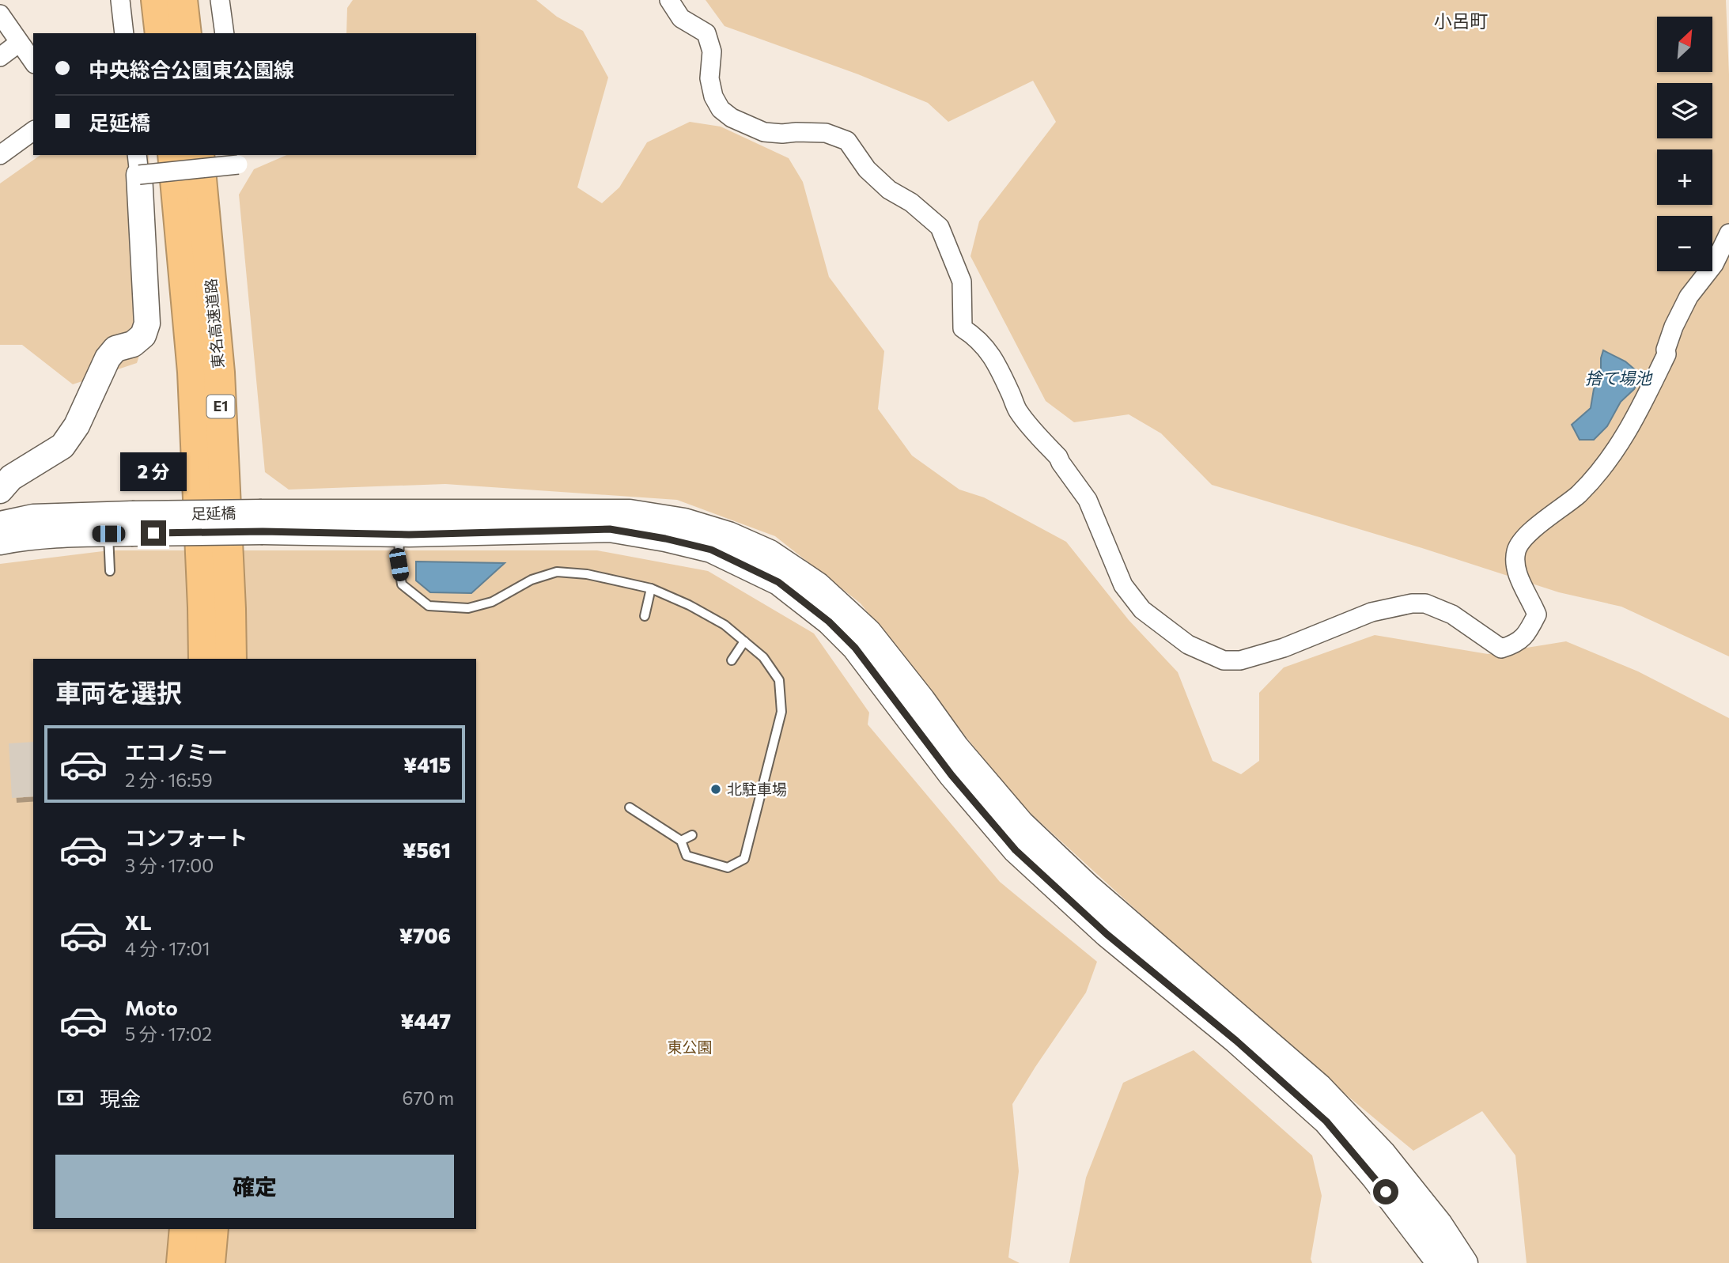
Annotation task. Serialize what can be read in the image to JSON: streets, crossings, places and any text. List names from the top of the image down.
{
  "streets": {
    "highway": ["東名高速道路", "E1"],
    "street": ["足延橋"]
  },
  "districts": ["小呂町"],
  "water": ["捨て場池"],
  "parks": ["東公園"],
  "places": ["北駐車場"],
  "north": "top right",
  "page": {
    "map_buttons": ["+", "−"],
    "banner": ["中央総合公園東公園線", "足延橋"],
    "bubble": "2 分",
    "heading": "車両を選択",
    "list": [
      {
        "name": "エコノミー",
        "note": "2 分 · 16:59",
        "value": "¥415"
      },
      {
        "name": "コンフォート",
        "note": "3 分 · 17:00",
        "value": "¥561"
      },
      {
        "name": "XL",
        "note": "4 分 · 17:01",
        "value": "¥706"
      },
      {
        "name": "Moto",
        "note": "5 分 · 17:02",
        "value": "¥447"
      }
    ],
    "pay": ["現金", "670 m"],
    "buttons": "確定"
  }
}
